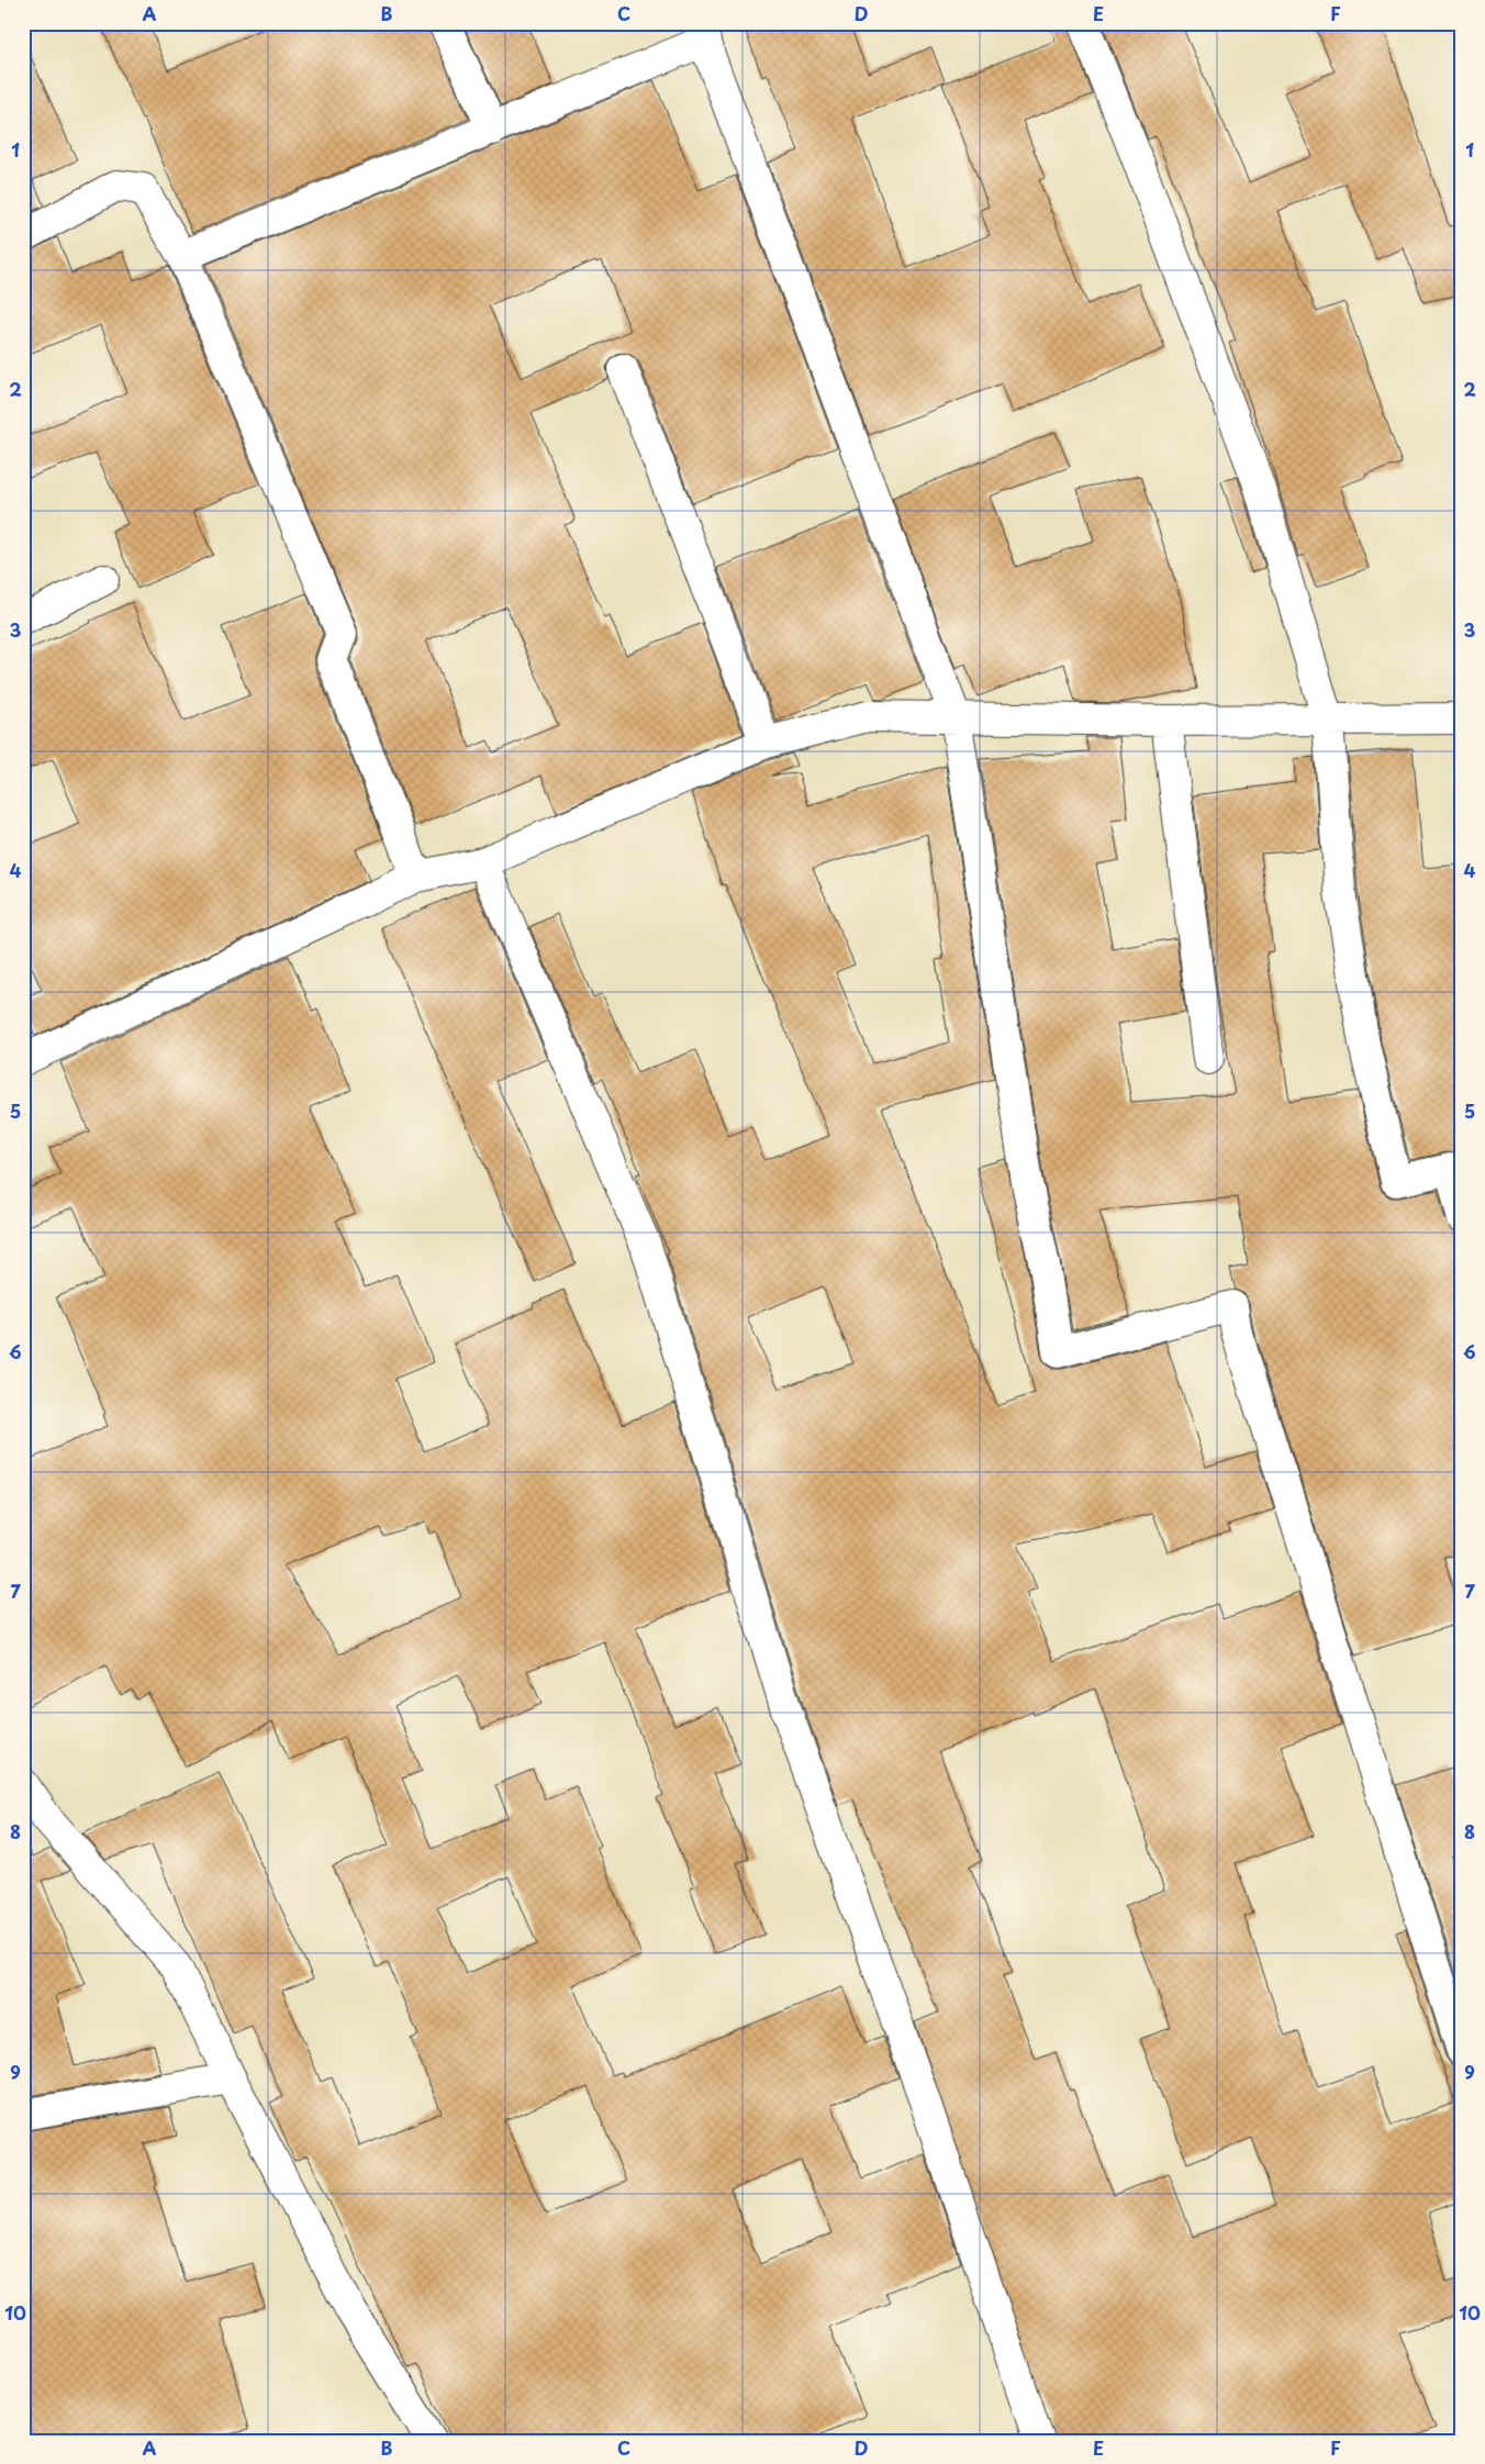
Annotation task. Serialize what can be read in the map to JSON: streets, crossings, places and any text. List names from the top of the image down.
{
  "grid": {
    "columns": [
      "A",
      "B",
      "C",
      "D",
      "E",
      "F"
    ],
    "rows": [
      "1",
      "2",
      "3",
      "4",
      "5",
      "6",
      "7",
      "8",
      "9",
      "10"
    ]
  }
}
